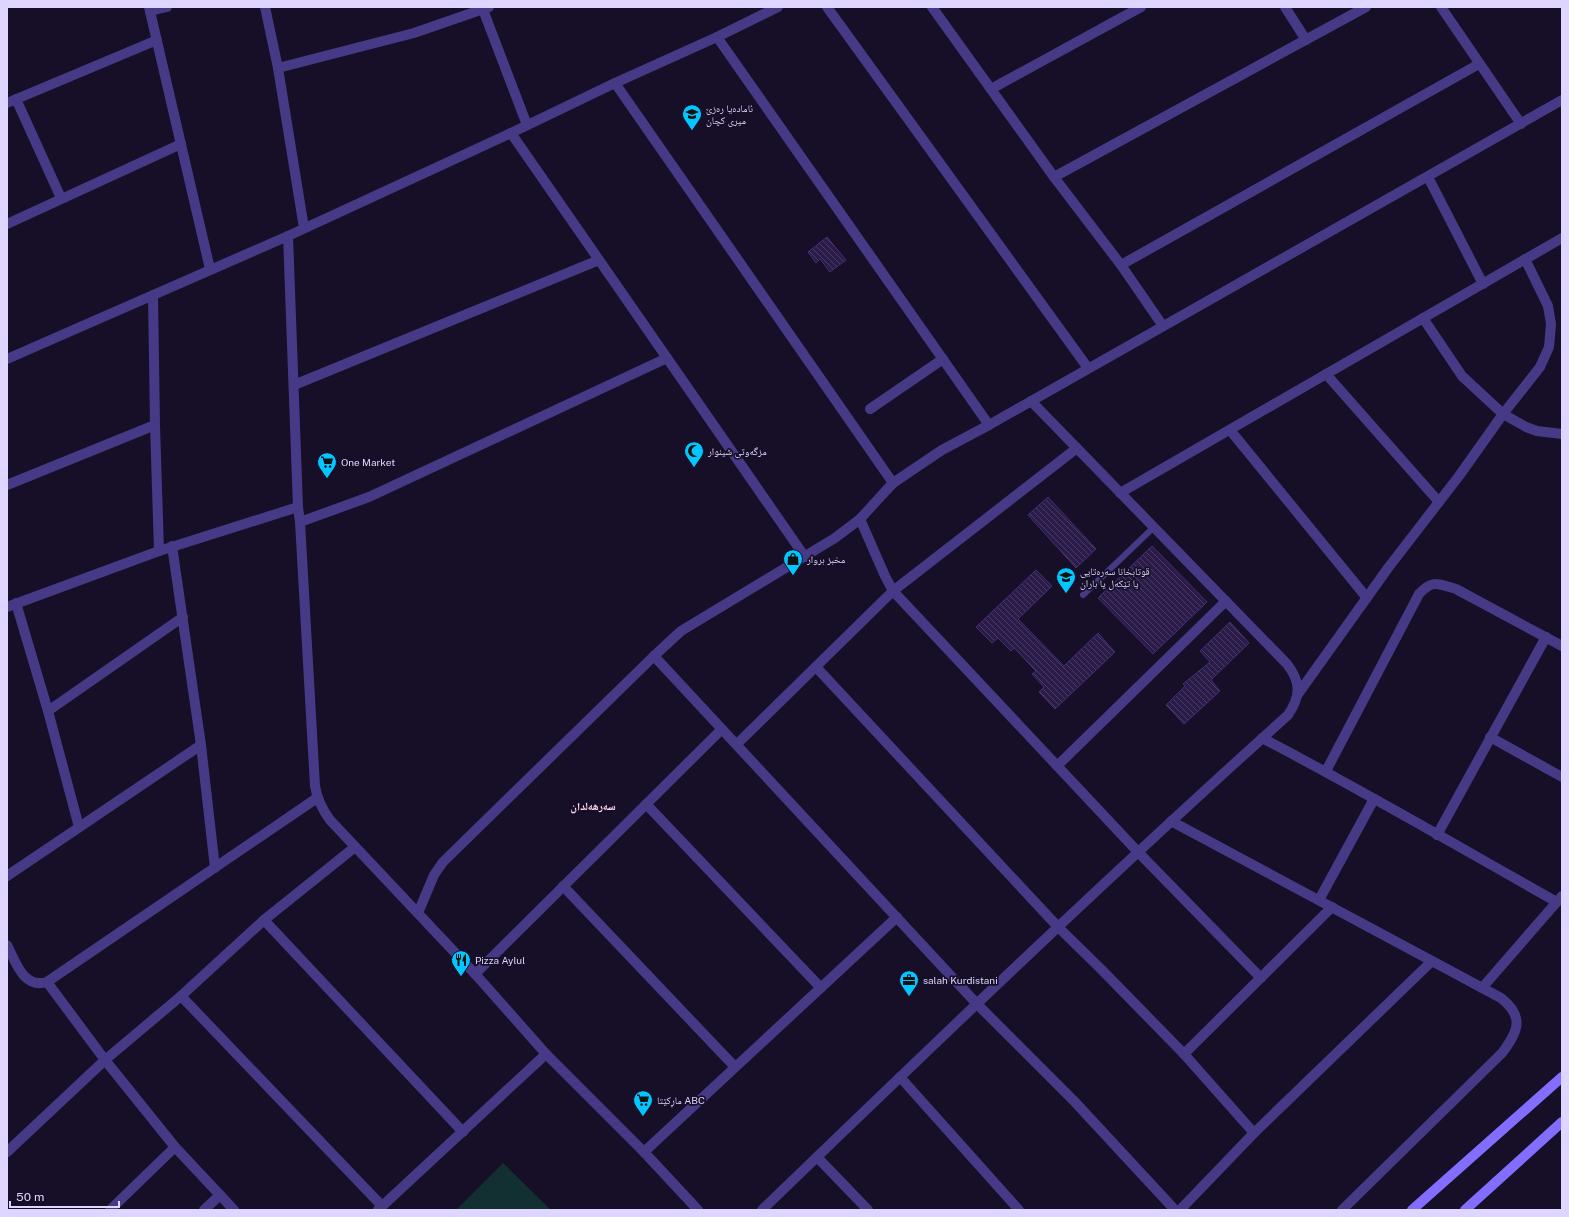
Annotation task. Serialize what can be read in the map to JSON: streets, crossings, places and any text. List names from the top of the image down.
{
  "districts": ["سەرهەلدان"],
  "places": {
    "school or university": ["ئامادەيا رەزێ ميرى كچان", "قوتابخانا سەرەتایی یا تێکەل یا باران"],
    "mosque": ["مزگەوتی شينوار"],
    "supermarket": ["One Market", "ماڕکێتا ABC"],
    "shop": ["مخبز بروار"],
    "restaurant": ["Pizza Aylul"],
    "office": ["salah Kurdistani"]
  },
  "scale_bar": "50 m"
}
